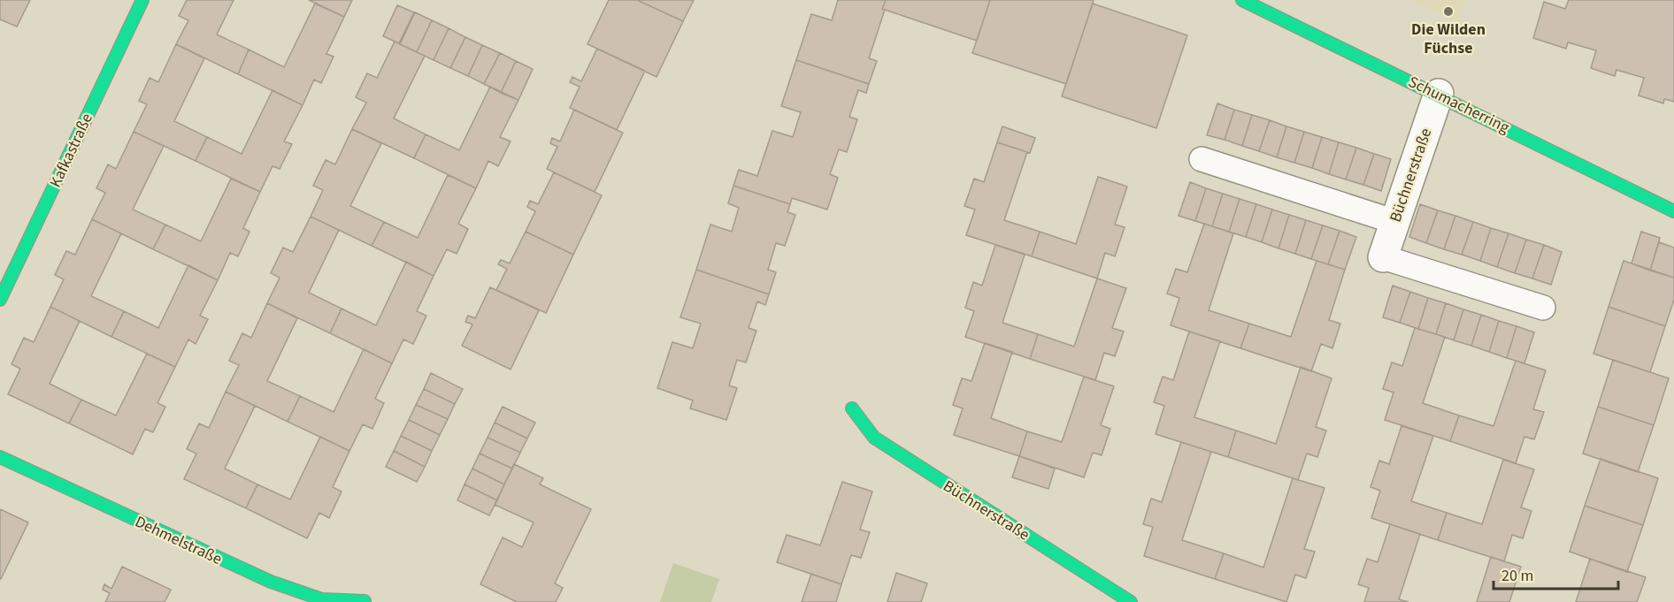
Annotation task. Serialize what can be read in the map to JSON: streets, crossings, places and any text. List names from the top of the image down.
{
  "streets": {
    "street": [
      "Schumacherring",
      "Kafkastraße",
      "Büchnerstraße",
      "Dehmelstraße"
    ]
  },
  "crossings": [
    ["Schumacherring", "Büchnerstraße"]
  ],
  "places": ["Die Wilden Füchse"],
  "scale_bar": "20 m"
}
